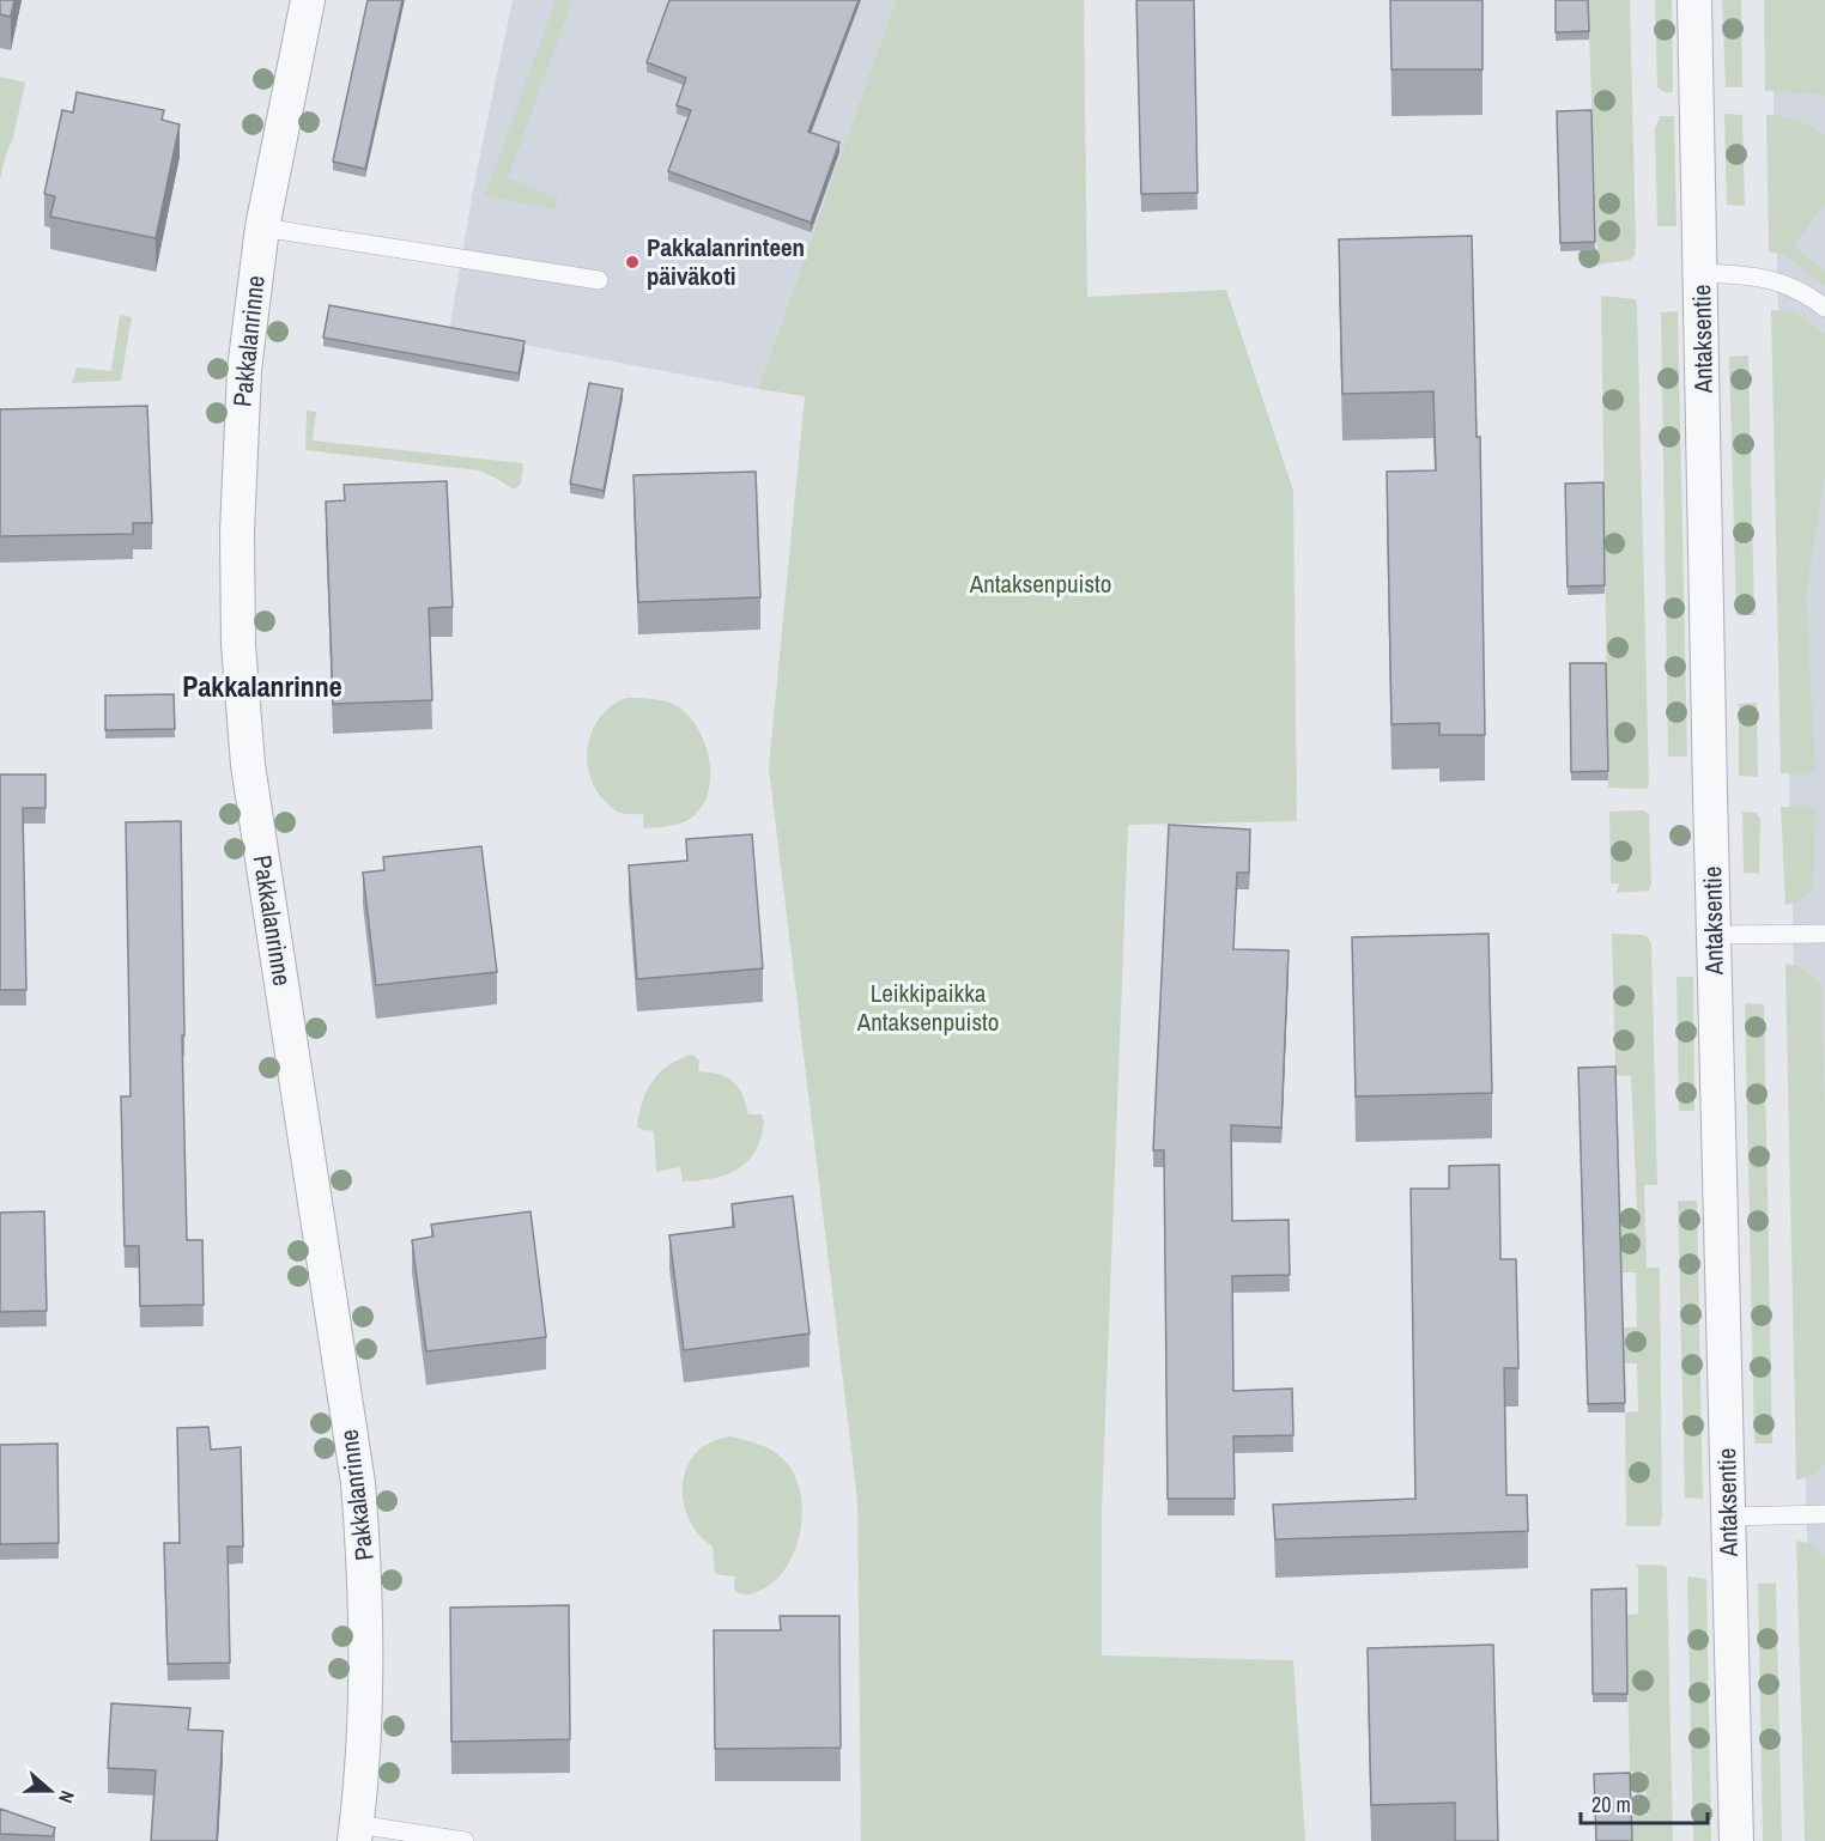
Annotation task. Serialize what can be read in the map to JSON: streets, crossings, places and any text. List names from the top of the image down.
{
  "streets": {
    "street": ["Antaksentie", "Pakkalanrinne"]
  },
  "districts": ["Pakkalanrinne"],
  "parks": ["Antaksenpuisto", "Leikkipaikka Antaksenpuisto"],
  "places": ["Pakkalanrinteen päiväkoti"],
  "scale_bar": "20 m",
  "north": "right"
}
